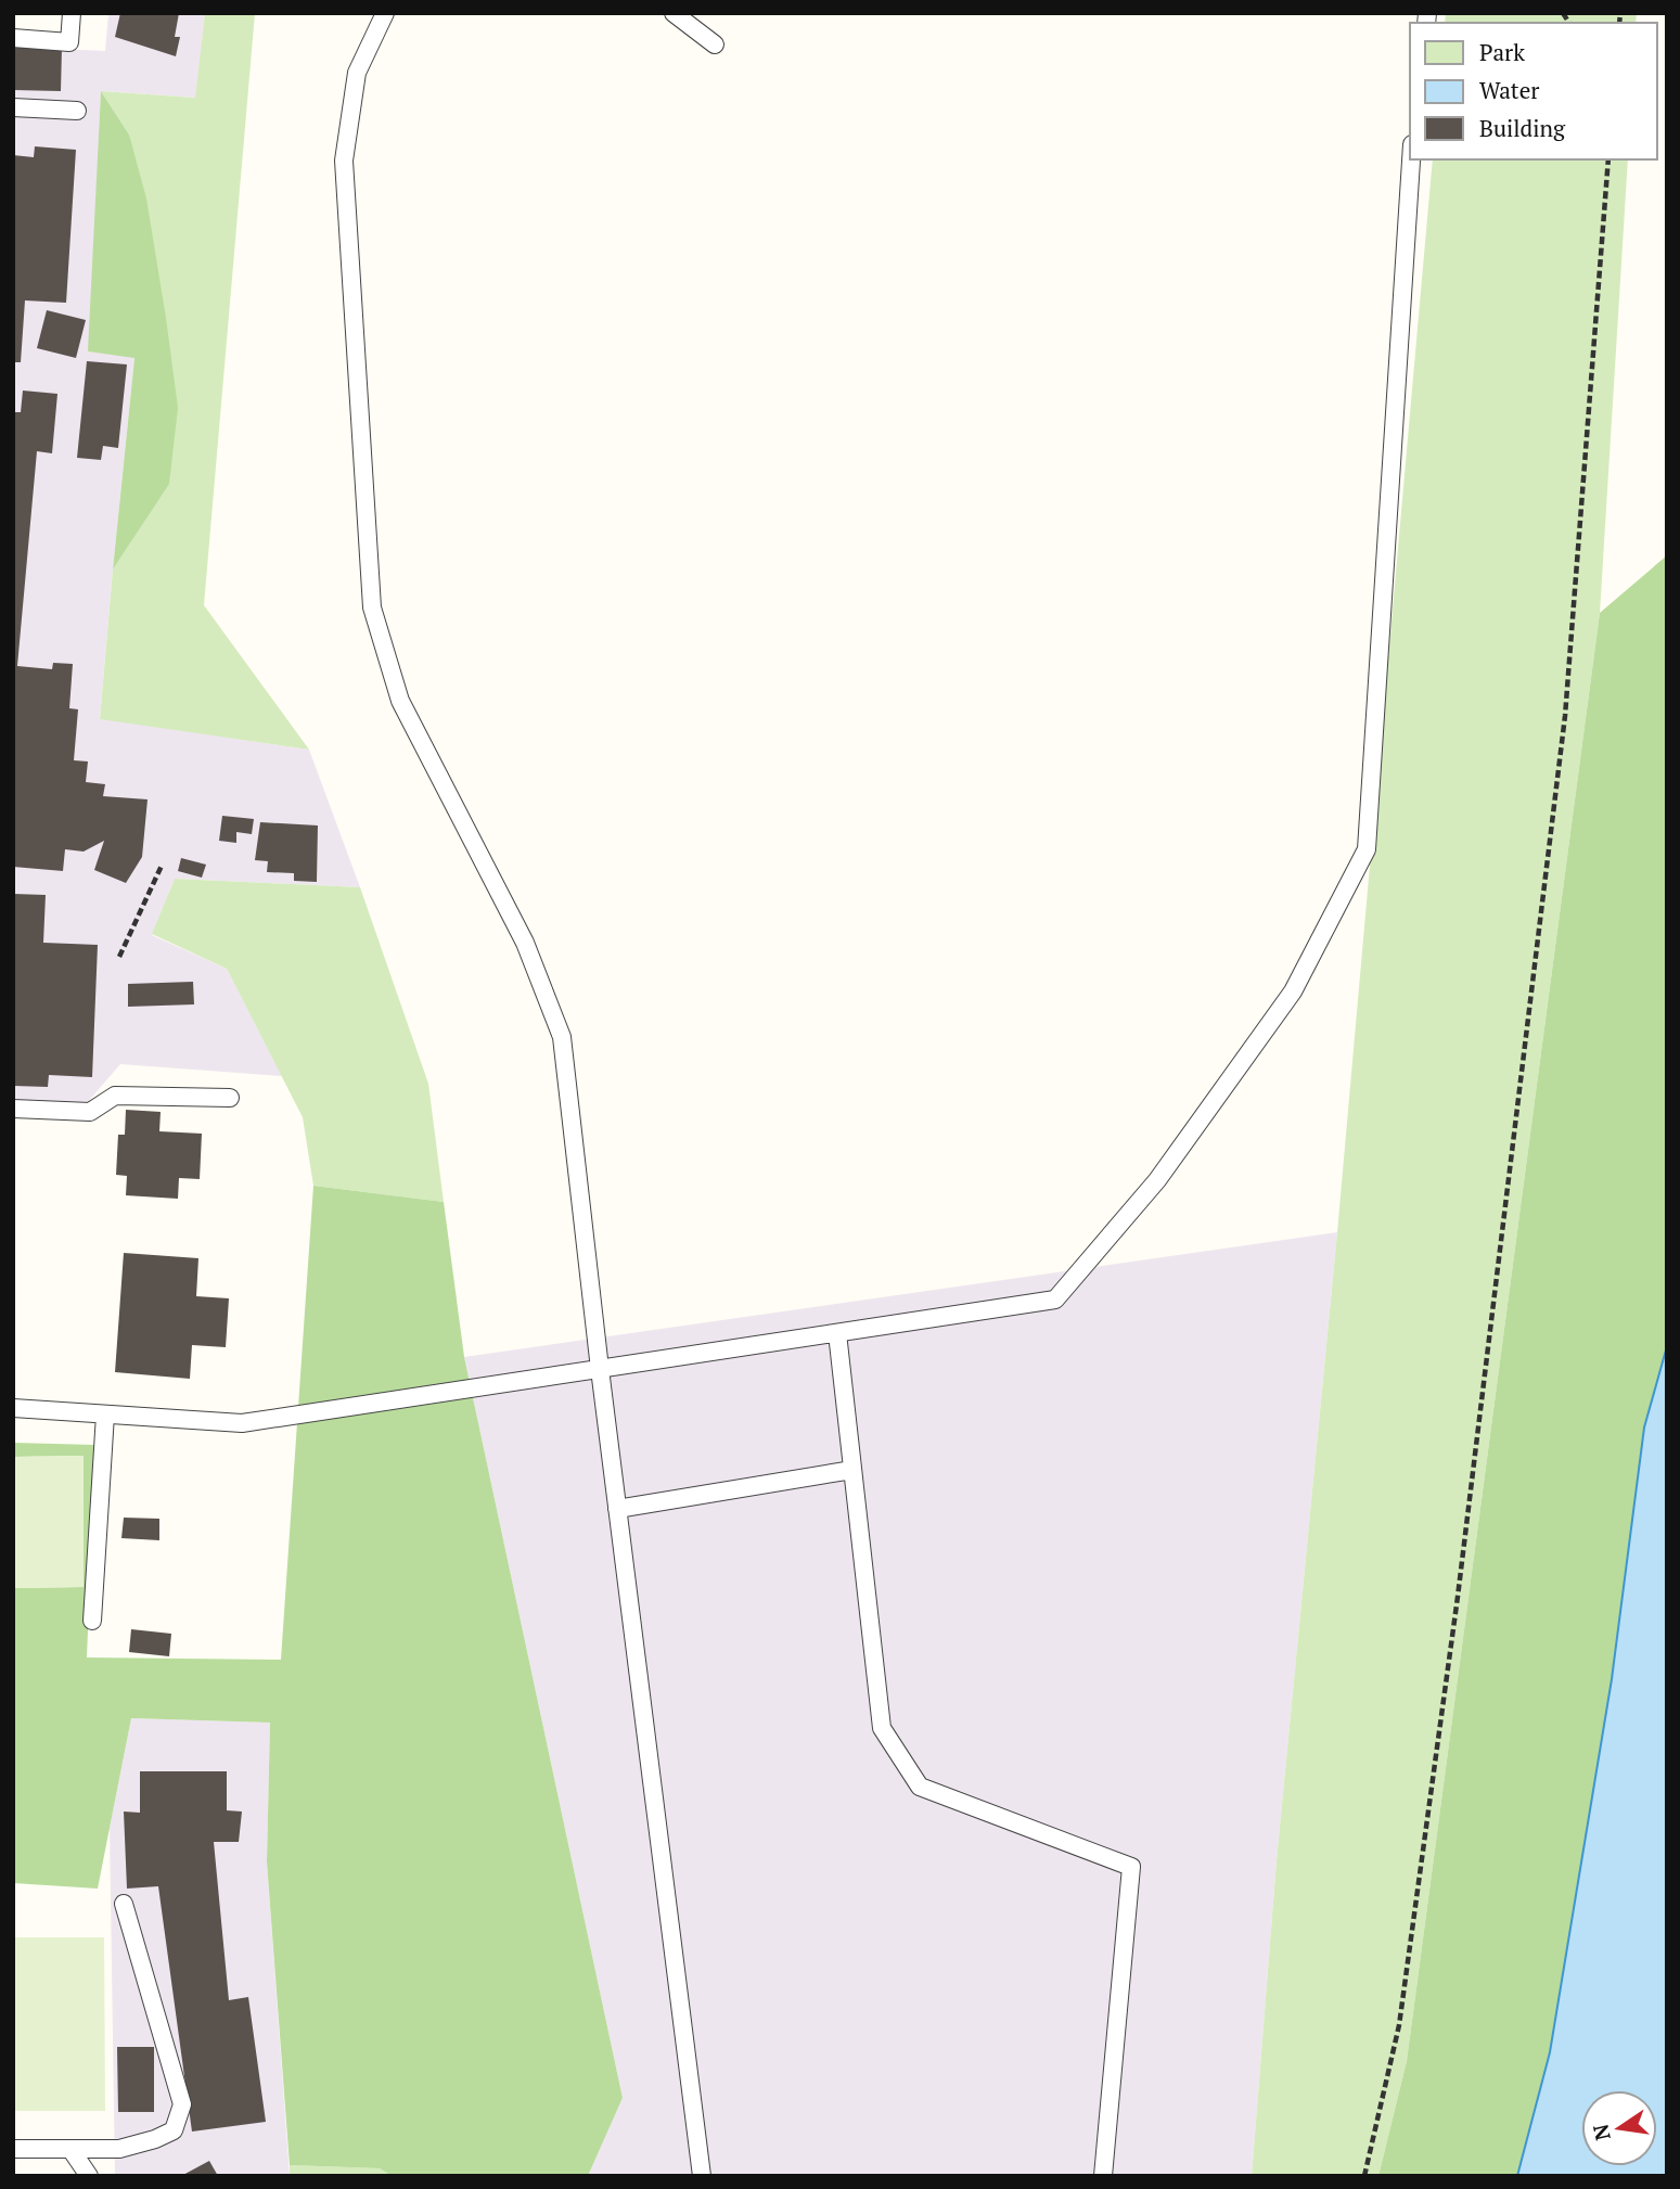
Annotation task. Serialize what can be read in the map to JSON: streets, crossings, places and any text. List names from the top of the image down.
{
  "legend": ["Park", "Water", "Building"],
  "north": "left"
}
